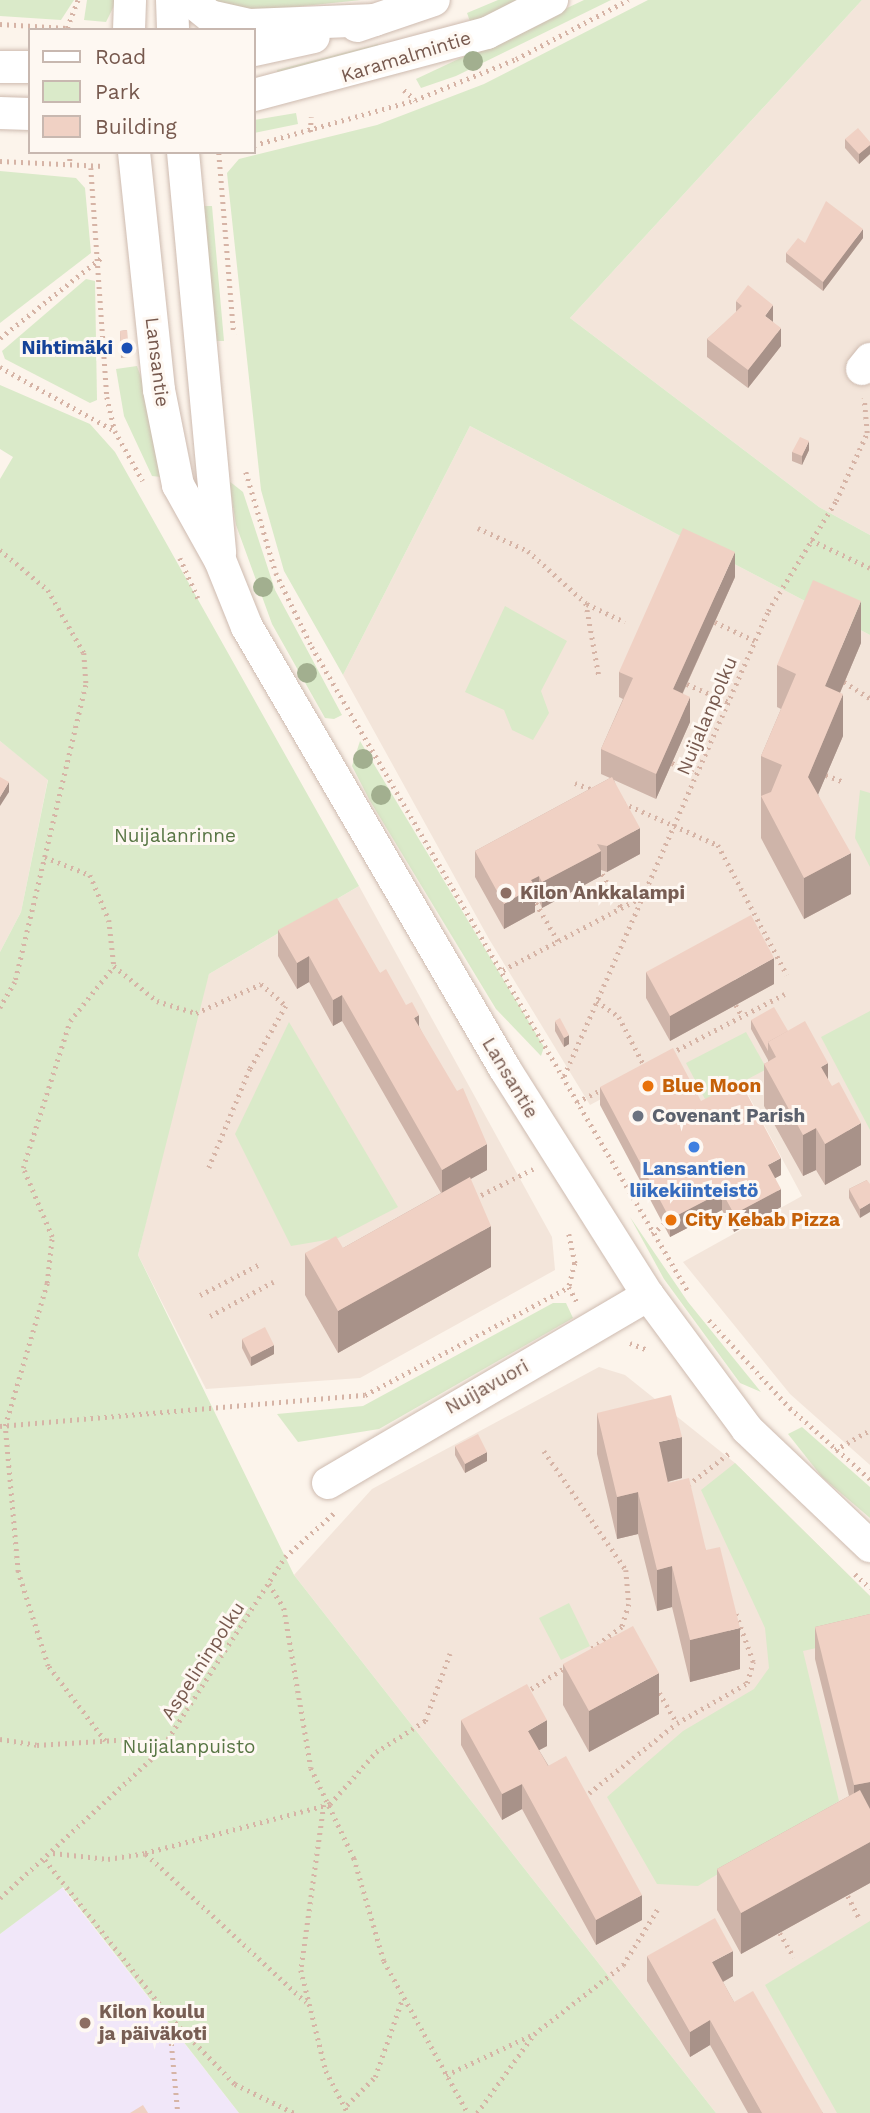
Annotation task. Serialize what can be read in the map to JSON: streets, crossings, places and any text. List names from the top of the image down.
{
  "streets": {
    "street": ["Karamalmintie", "Lansantie", "Nuijavuori"],
    "path": ["Nuijalanpolku", "Aspelininpolku"]
  },
  "crossings": [
    ["Lansantie", "Nuijavuori"]
  ],
  "parks": ["Nuijalanrinne", "Nuijalanpuisto"],
  "places": [
    "Nihtimäki",
    "Kilon Ankkalampi",
    "Blue Moon",
    "Covenant Parish",
    "Lansantien liikekiinteistö",
    "City Kebab Pizza",
    "Kilon koulu ja päiväkoti"
  ],
  "legend": ["Road", "Park", "Building"]
}
